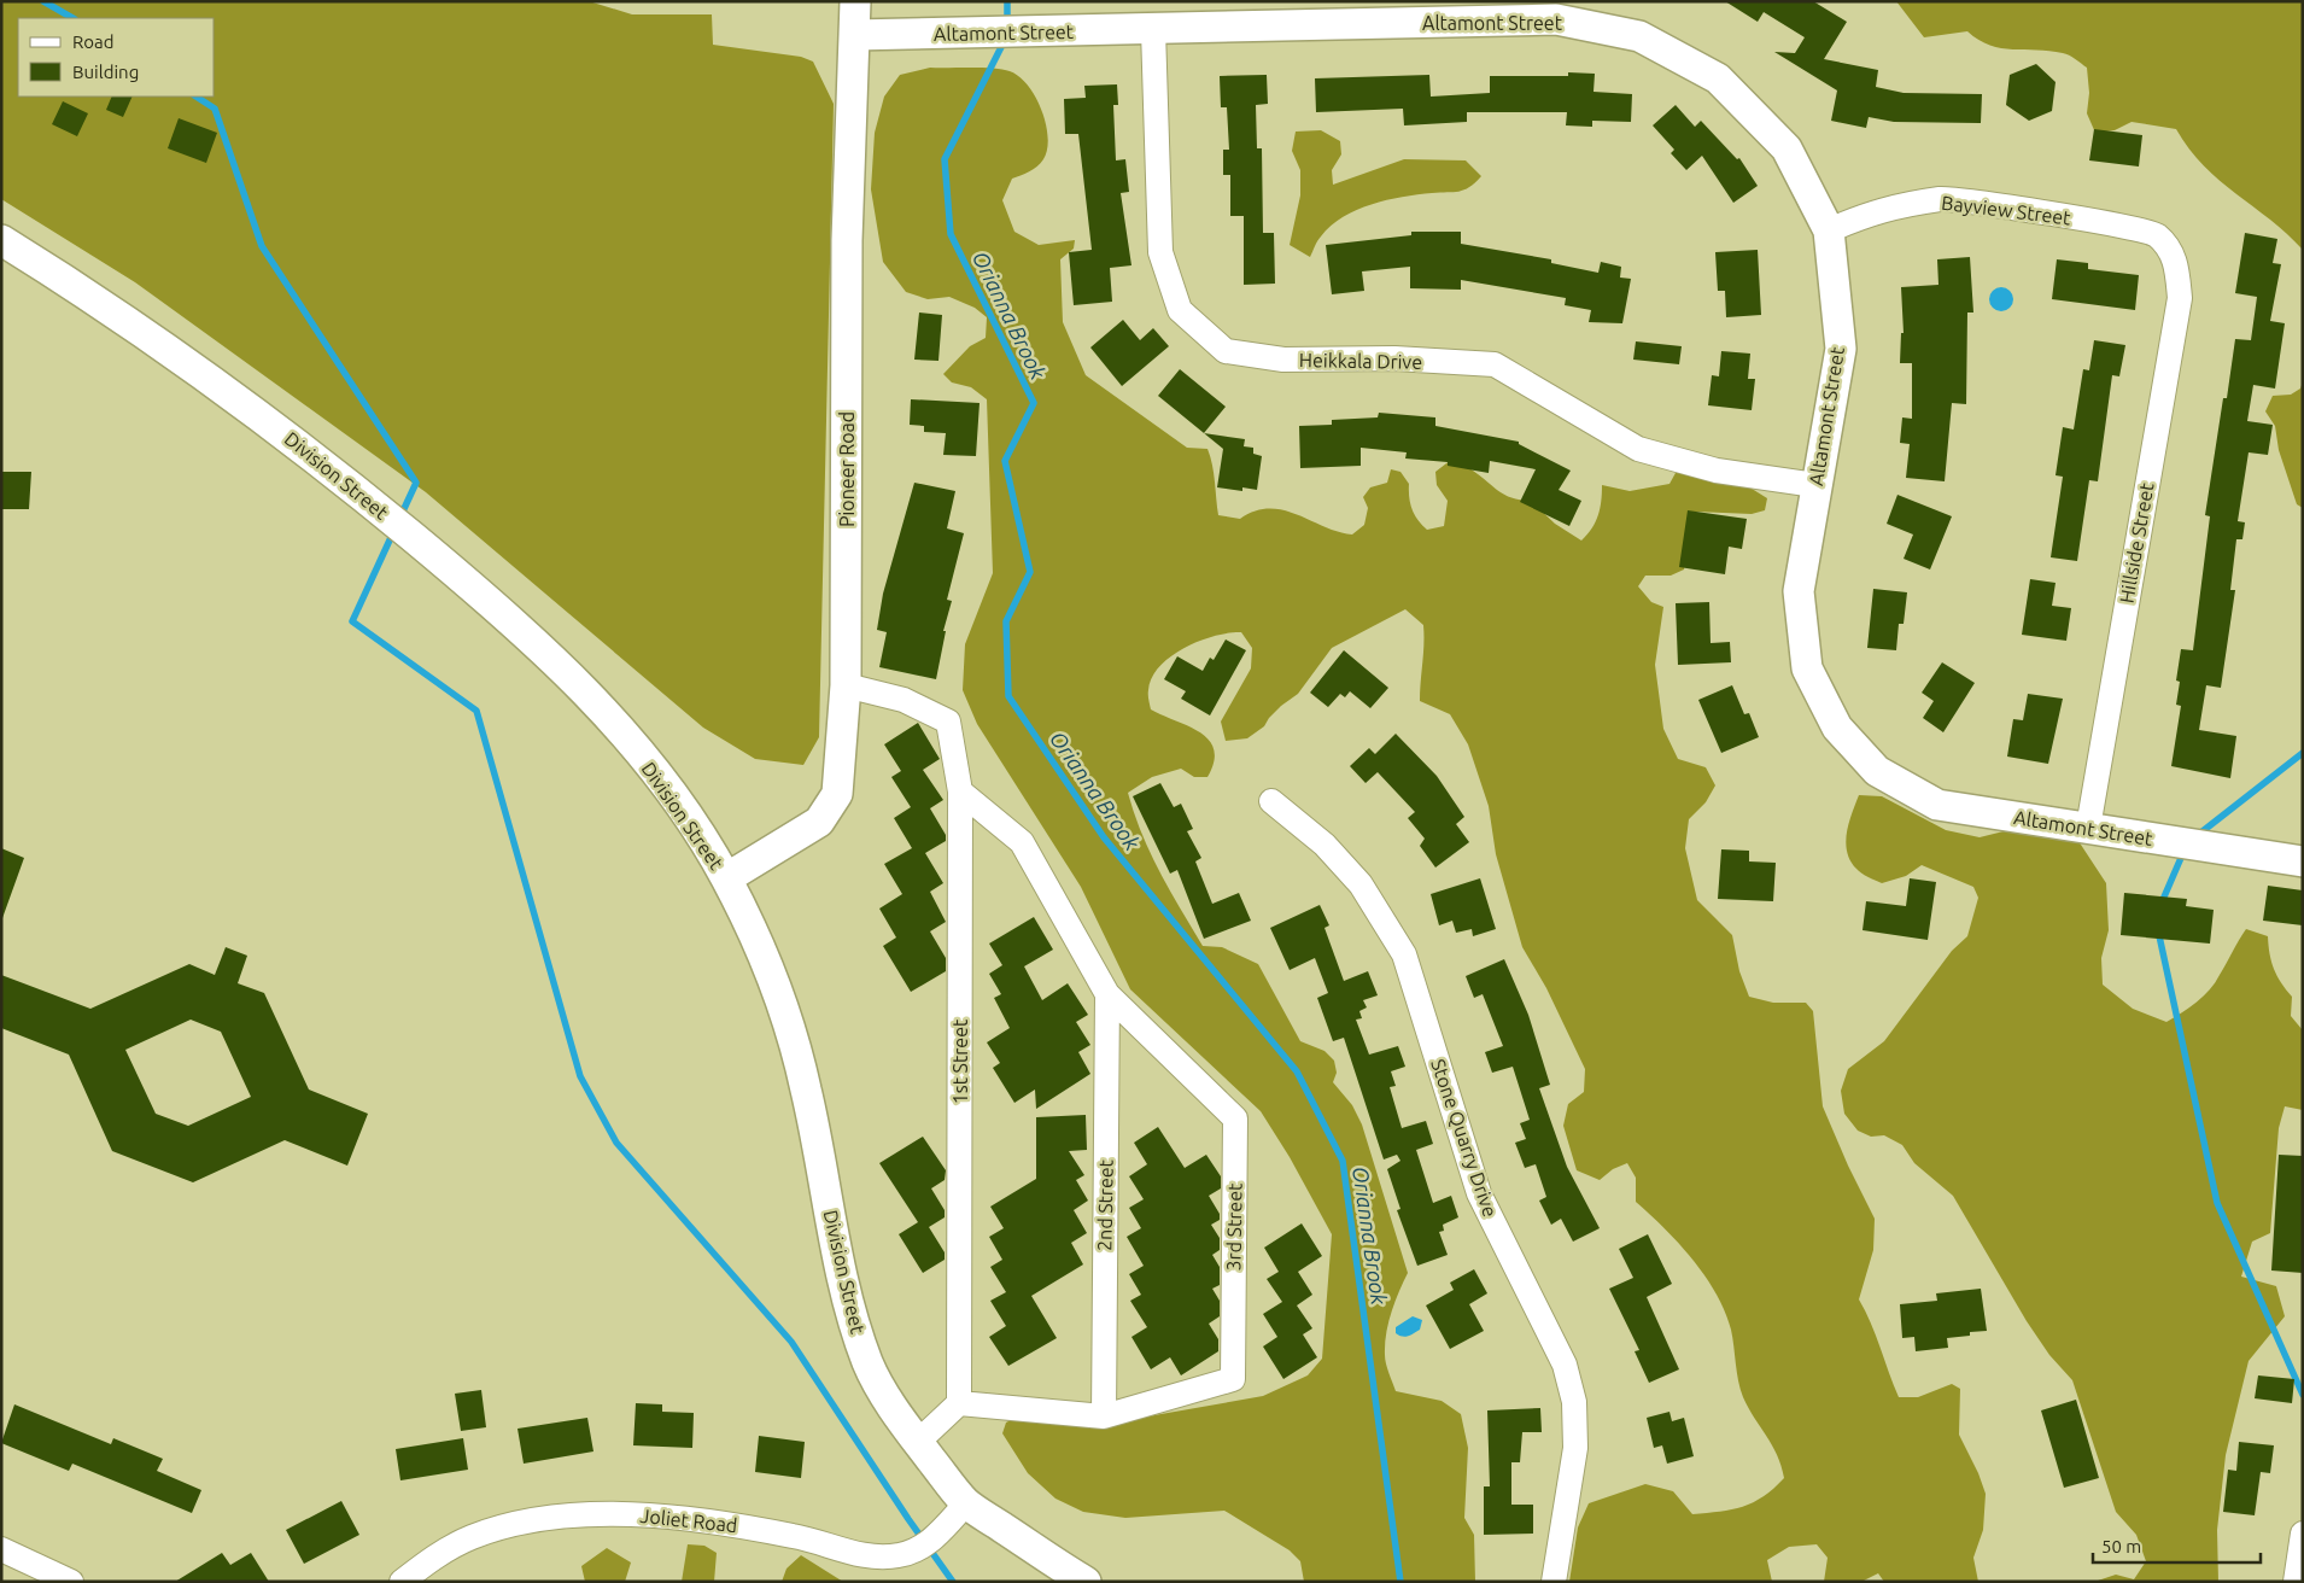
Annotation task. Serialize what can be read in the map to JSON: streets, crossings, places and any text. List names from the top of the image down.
{
  "streets": {
    "street": [
      "Altamont Street",
      "Bayview Street",
      "Heikkala Drive",
      "Pioneer Road",
      "Division Street",
      "Hillside Street",
      "1st Street",
      "Stone Quarry Drive",
      "2nd Street",
      "3rd Street",
      "Joliet Road"
    ]
  },
  "crossings": [
    ["Altamont Street", "Bayview Street"],
    ["Altamont Street", "Heikkala Drive"],
    ["Altamont Street", "Pioneer Road"],
    ["Altamont Street", "Hillside Street"],
    ["Bayview Street", "Hillside Street"],
    ["Pioneer Road", "Division Street"],
    ["Pioneer Road", "1st Street"],
    ["Division Street", "Joliet Road"],
    ["2nd Street", "3rd Street"]
  ],
  "water": ["Orianna Brook"],
  "legend": ["Road", "Building"],
  "scale_bar": "50 m"
}
